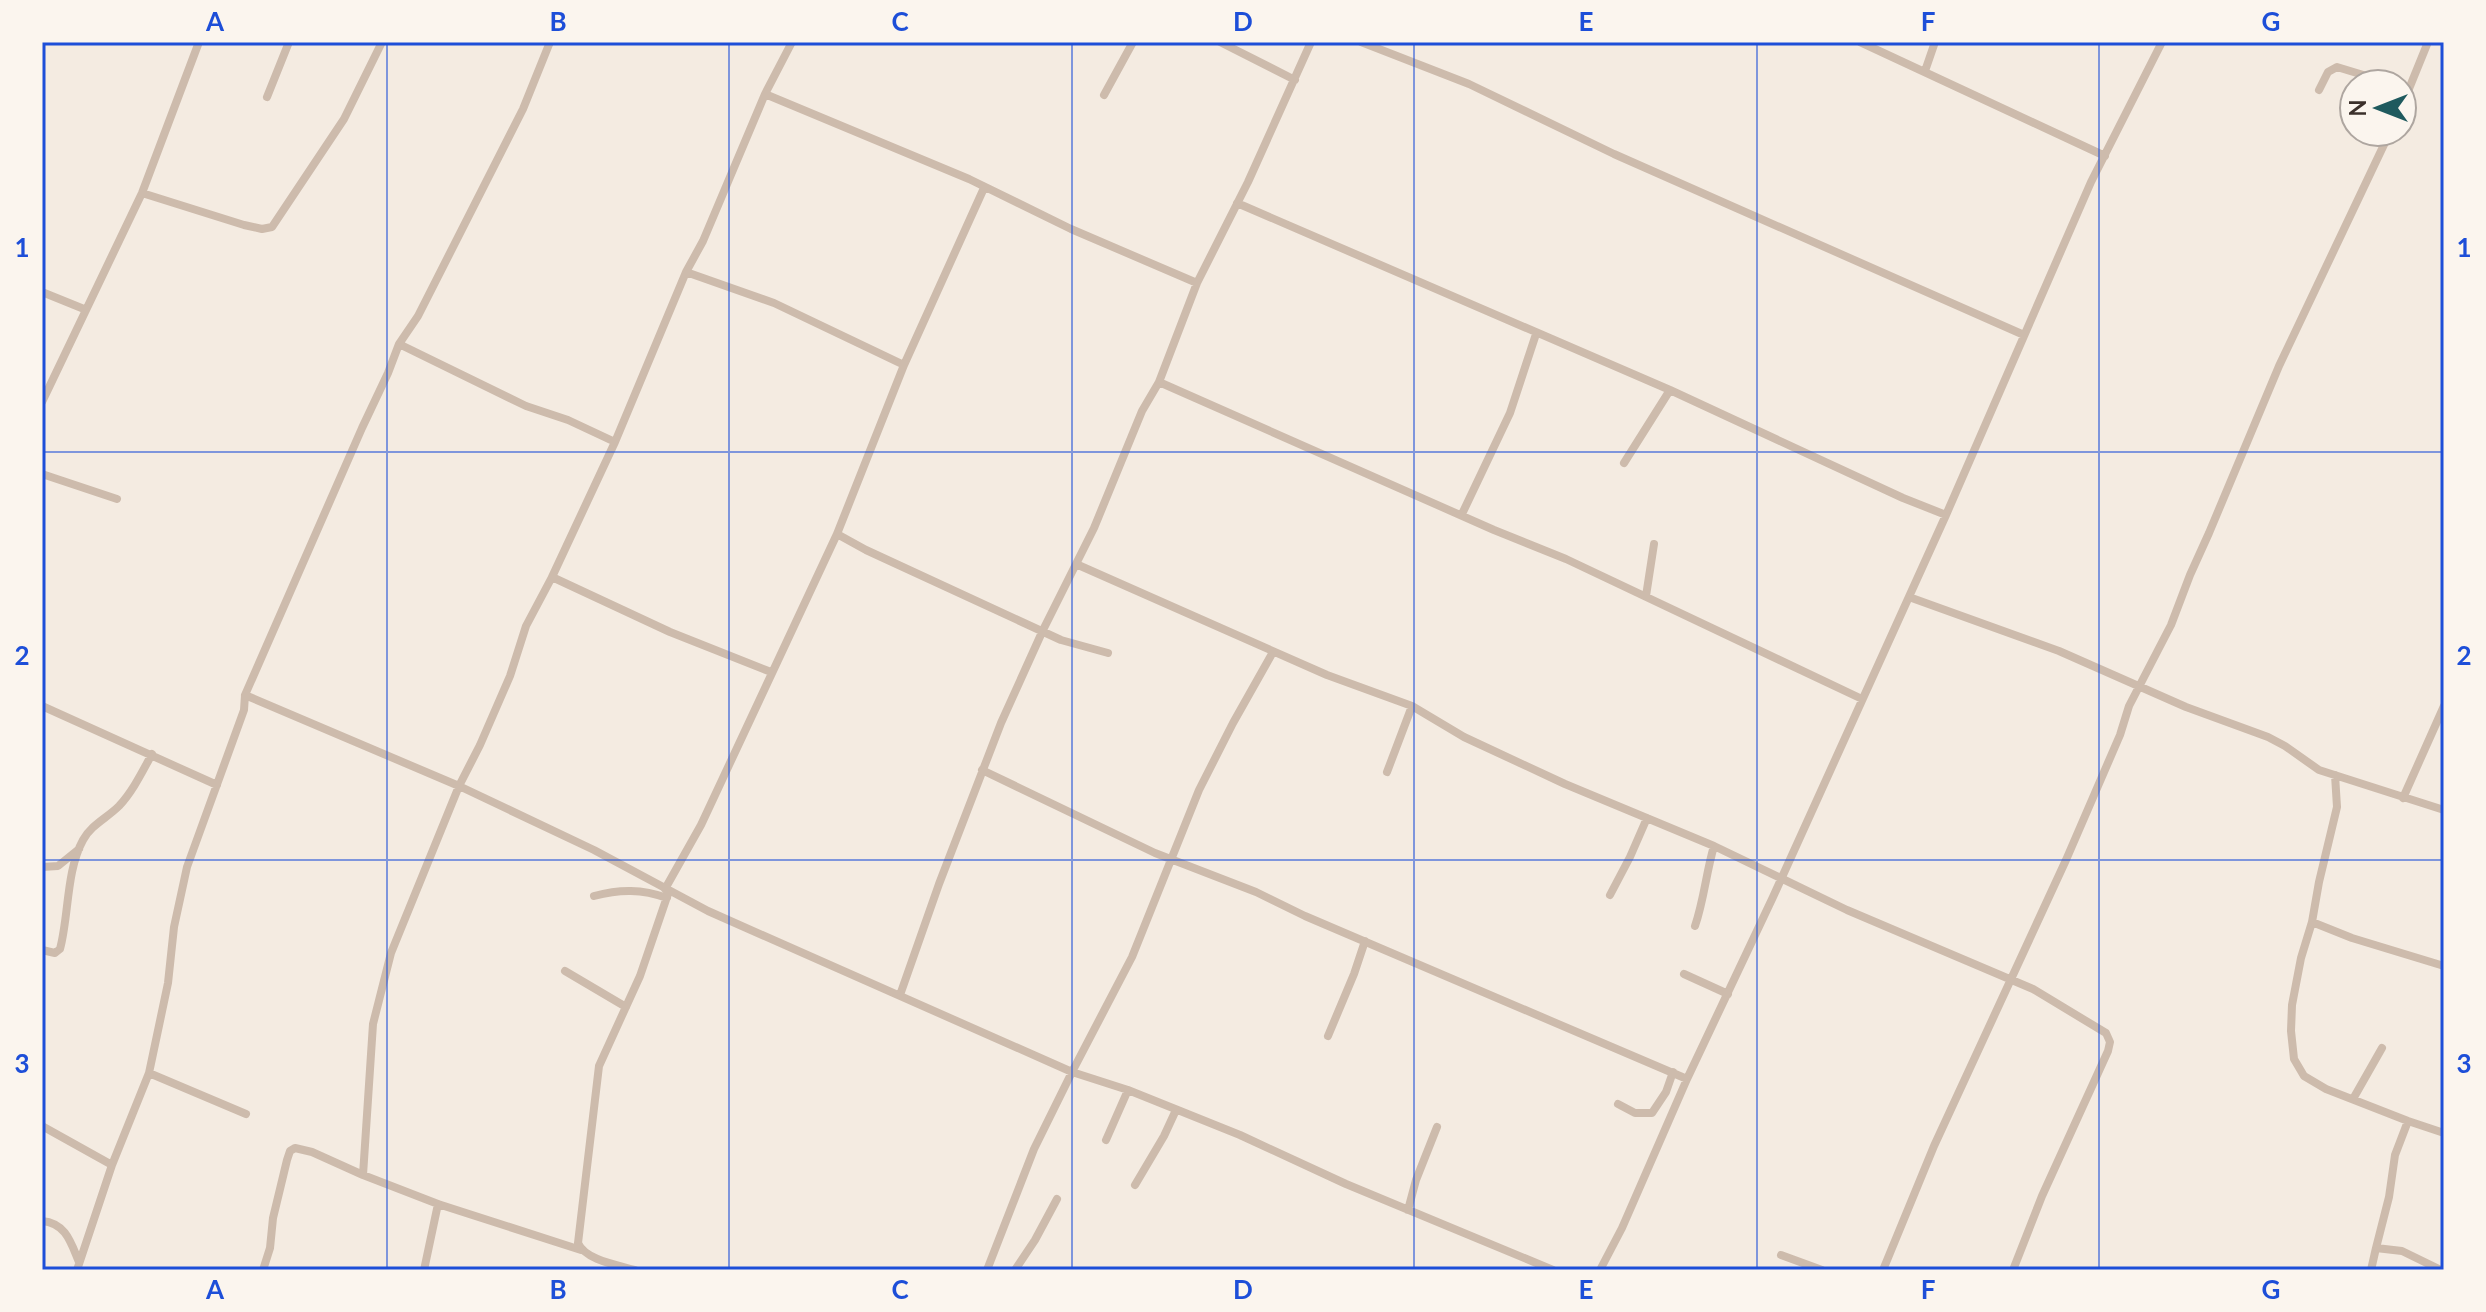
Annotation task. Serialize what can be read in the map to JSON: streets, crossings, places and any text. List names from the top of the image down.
{
  "north": "left",
  "grid": {
    "columns": [
      "A",
      "B",
      "C",
      "D",
      "E",
      "F",
      "G"
    ],
    "rows": ["1", "2", "3"]
  }
}
